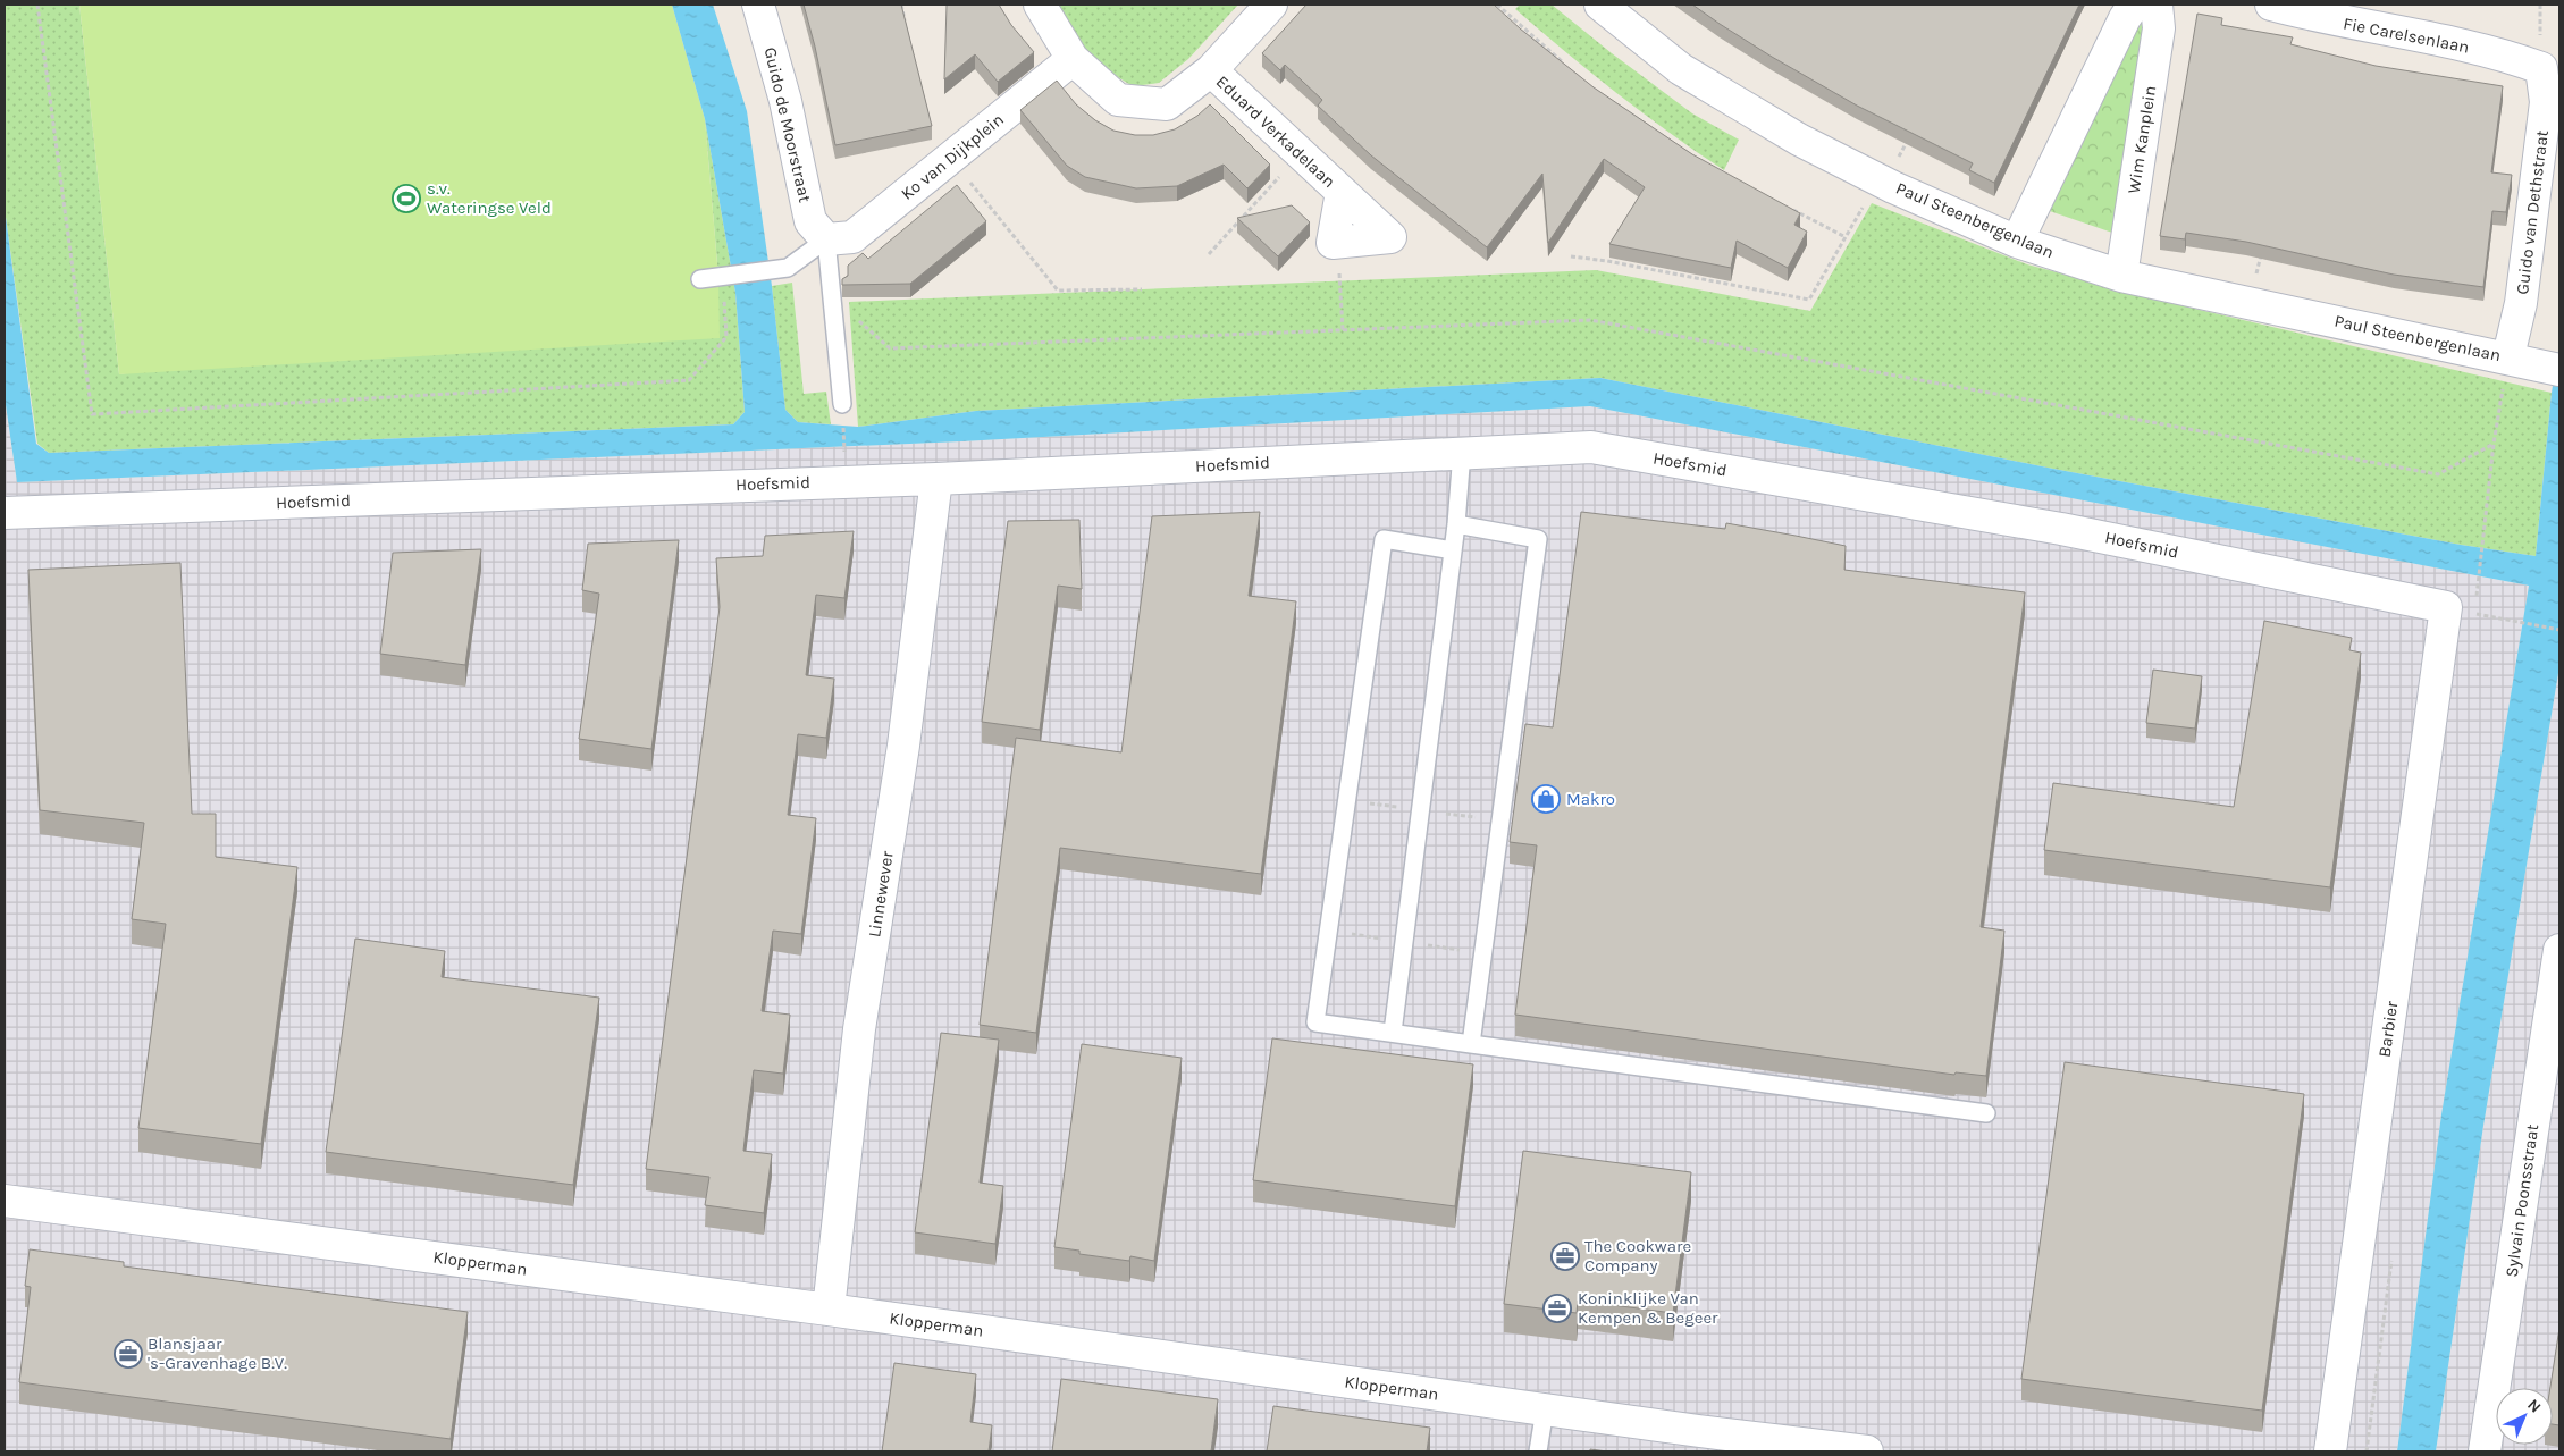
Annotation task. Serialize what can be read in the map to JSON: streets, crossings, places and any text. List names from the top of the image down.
{
  "streets": {
    "street": [
      "Fie Carelsenlaan",
      "Guido de Moorstraat",
      "Eduard Verkadelaan",
      "Wim Kanplein",
      "Ko van Dijkplein",
      "Guido van Dethstraat",
      "Paul Steenbergenlaan",
      "Hoefsmid",
      "Linnewever",
      "Barbier",
      "Sylvain Poonsstraat",
      "Klopperman"
    ]
  },
  "crossings": [
    ["Fie Carelsenlaan", "Guido van Dethstraat"],
    ["Guido de Moorstraat", "Ko van Dijkplein"],
    ["Wim Kanplein", "Paul Steenbergenlaan"],
    ["Guido van Dethstraat", "Paul Steenbergenlaan"],
    ["Hoefsmid", "Linnewever"],
    ["Hoefsmid", "Barbier"],
    ["Linnewever", "Klopperman"]
  ],
  "places": {
    "sports": ["s.v. Wateringse Veld"],
    "shop": ["Makro"],
    "office": ["The Cookware Company", "Koninklijke Van Kempen & Begeer", "Blansjaar 's-Gravenhage B.V."]
  },
  "north": "top right"
}
